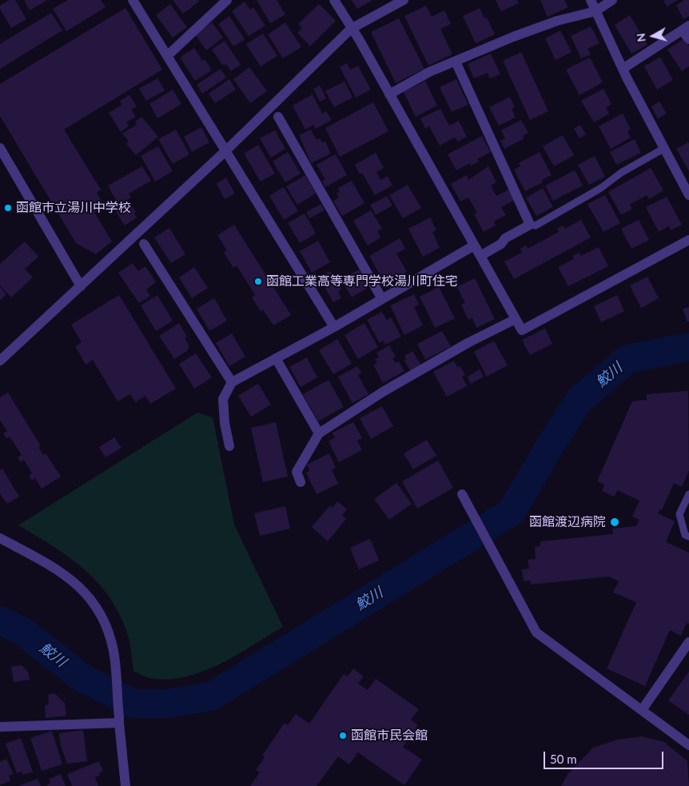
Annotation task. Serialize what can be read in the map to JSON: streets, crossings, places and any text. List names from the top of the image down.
{
  "water": ["鮫川"],
  "places": [
    "函館市立湯川中学校",
    "函館工業高等専門学校湯川町住宅",
    "函館渡辺病院",
    "函館市民会館"
  ],
  "scale_bar": "50 m",
  "north": "left"
}
